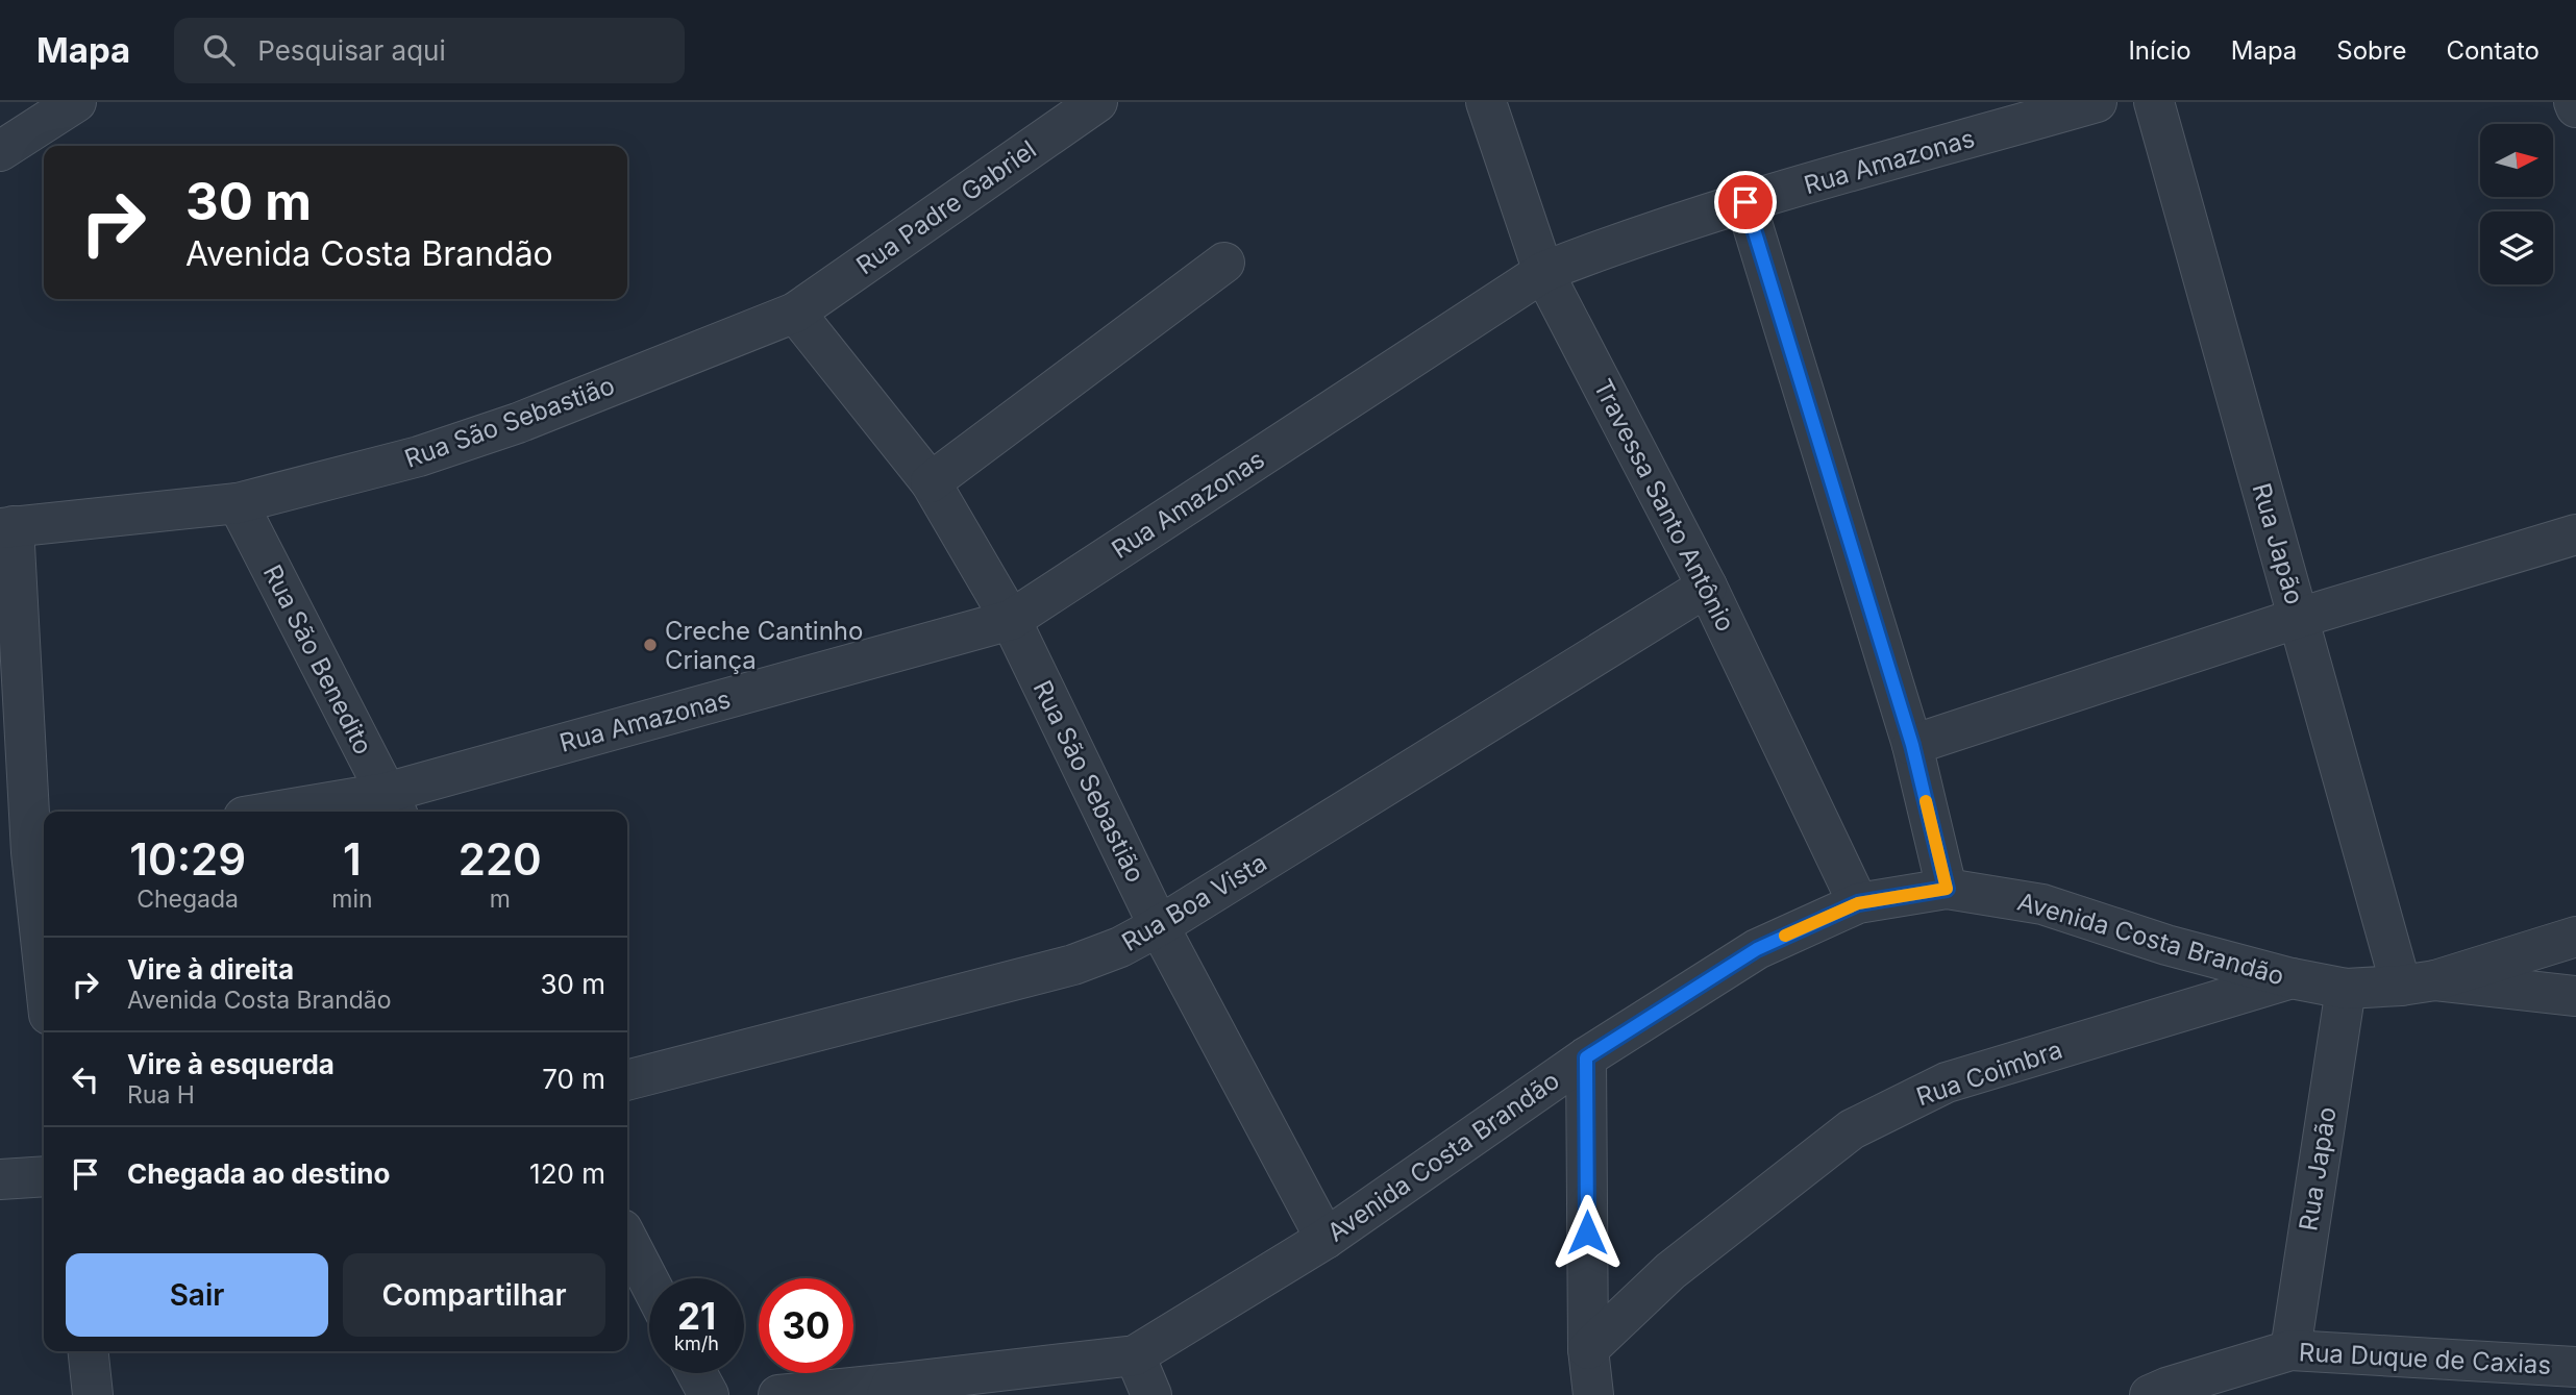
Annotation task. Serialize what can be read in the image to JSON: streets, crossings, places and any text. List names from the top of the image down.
{
  "streets": {
    "street": [
      "Rua Amazonas",
      "Rua Padre Gabriel",
      "Rua São Sebastião",
      "Travessa Santo Antônio",
      "Rua Japão",
      "Rua São Benedito",
      "Rua Boa Vista",
      "Avenida Costa Brandão",
      "Rua Coimbra",
      "Rua Duque de Caxias"
    ]
  },
  "crossings": [
    ["Rua Amazonas", "Rua São Sebastião"],
    ["Rua Amazonas", "Travessa Santo Antônio"],
    ["Rua Amazonas", "Rua São Benedito"],
    ["Rua Padre Gabriel", "Rua São Sebastião"],
    ["Rua São Sebastião", "Rua São Benedito"],
    ["Rua São Sebastião", "Rua Boa Vista"],
    ["Rua São Sebastião", "Avenida Costa Brandão"],
    ["Travessa Santo Antônio", "Rua Boa Vista"],
    ["Travessa Santo Antônio", "Avenida Costa Brandão"],
    ["Rua Japão", "Avenida Costa Brandão"],
    ["Rua Japão", "Rua Duque de Caxias"],
    ["Avenida Costa Brandão", "Rua Coimbra"]
  ],
  "places": ["Creche Cantinho Criança"],
  "north": "right",
  "page": {
    "header": "Mapa",
    "search": "Pesquisar aqui",
    "nav": [
      "Início",
      "Mapa",
      "Sobre",
      "Contato"
    ],
    "turn": ["30 m", "Avenida Costa Brandão"],
    "eta": [
      "10:29",
      "Chegada",
      "1",
      "min",
      "220",
      "m"
    ],
    "list": [
      {
        "name": "Vire à direita",
        "note": "Avenida Costa Brandão",
        "value": "30 m"
      },
      {
        "name": "Vire à esquerda",
        "note": "Rua H",
        "value": "70 m"
      },
      {
        "name": "Chegada ao destino",
        "value": "120 m"
      }
    ],
    "buttons": ["Sair", "Compartilhar"],
    "speed": "21 km/h",
    "limit": "30"
  }
}
